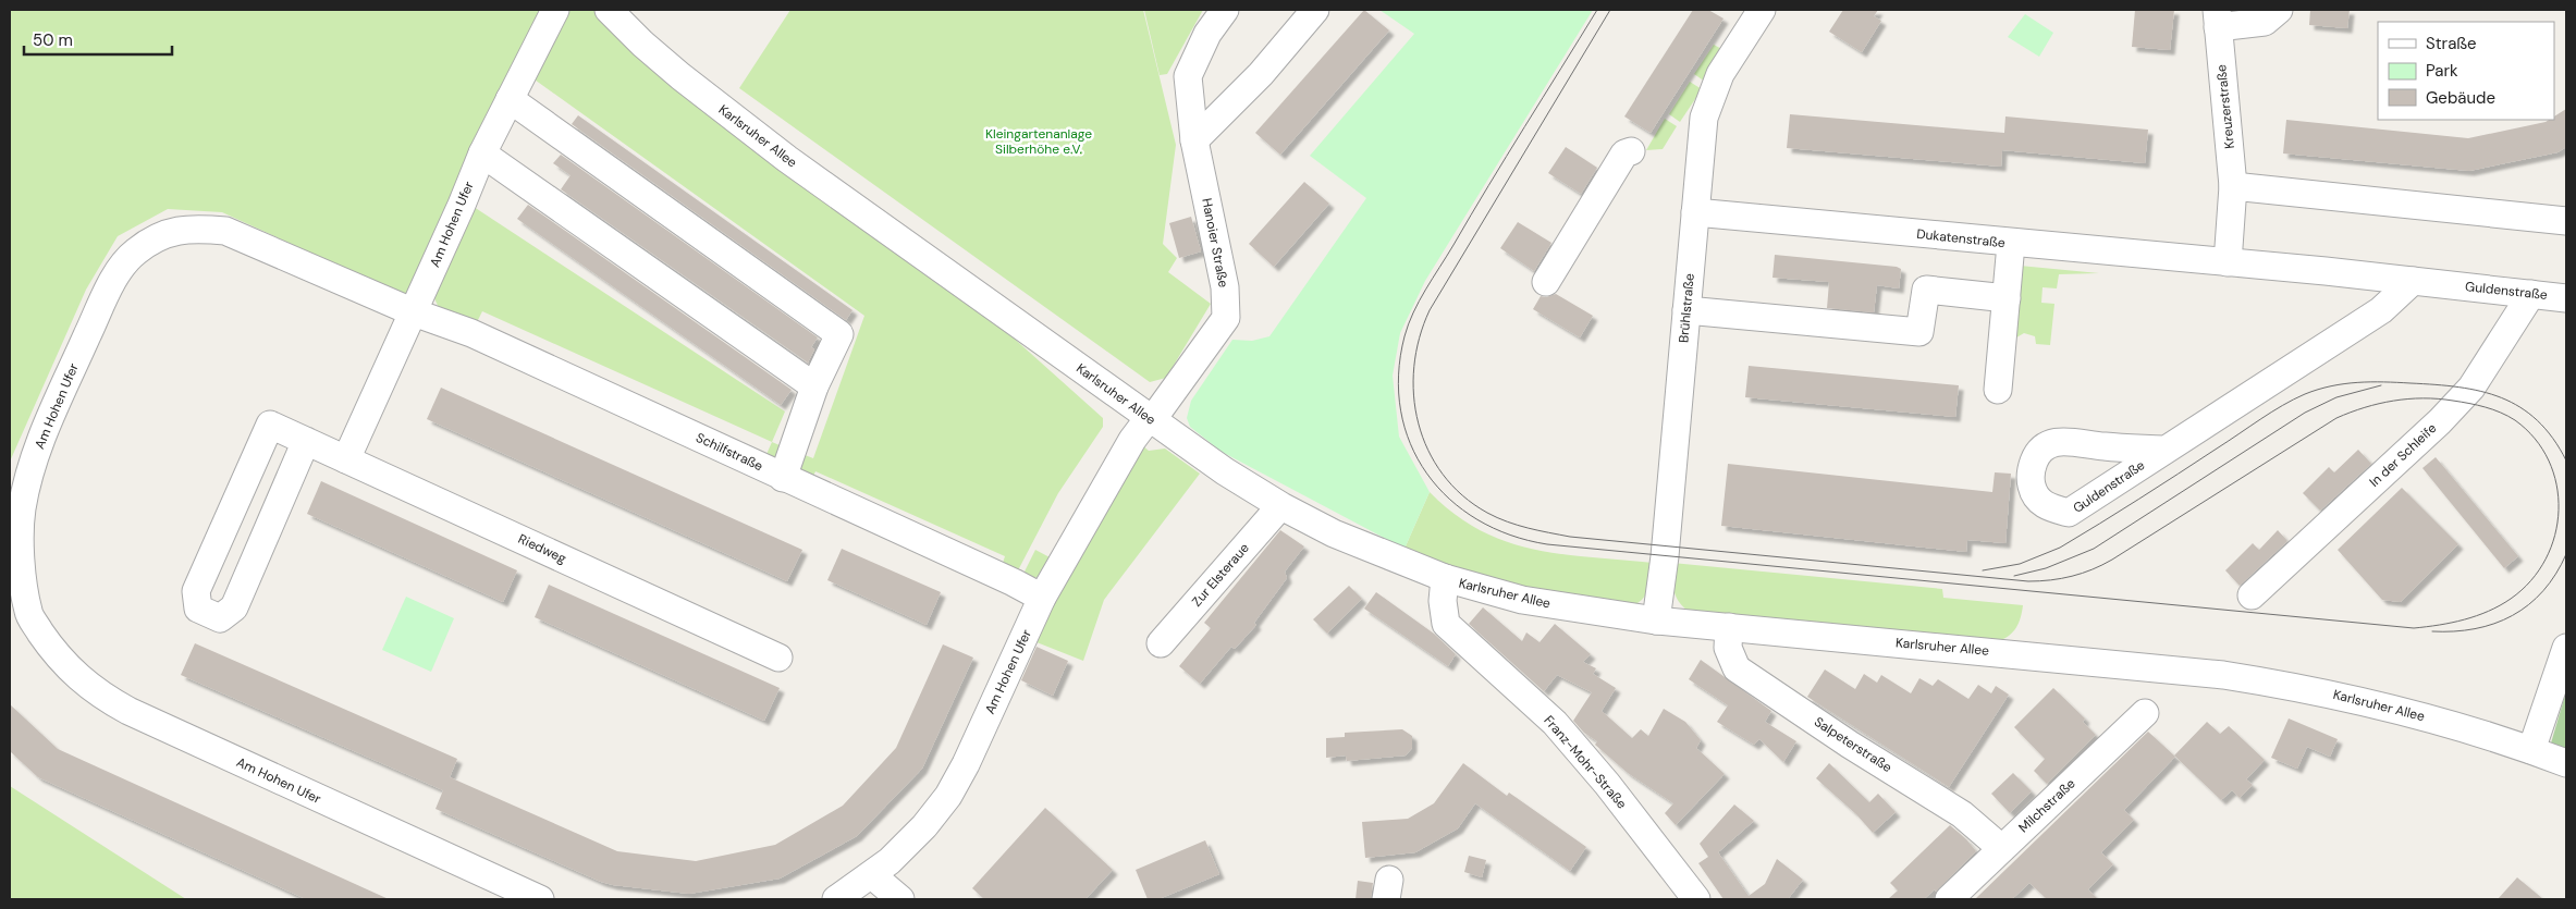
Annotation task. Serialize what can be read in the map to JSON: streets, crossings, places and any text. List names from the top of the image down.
{
  "streets": {
    "street": [
      "Kreuzerstraße",
      "Karlsruher Allee",
      "Am Hohen Ufer",
      "Dukatenstraße",
      "Hanoier Straße",
      "Guldenstraße",
      "Brühlstraße",
      "Schilfstraße",
      "In der Schleife",
      "Riedweg",
      "Zur Elsteraue",
      "Salpeterstraße",
      "Franz-Mohr-Straße",
      "Milchstraße"
    ]
  },
  "crossings": [
    ["Kreuzerstraße", "Dukatenstraße"],
    ["Kreuzerstraße", "Guldenstraße"],
    ["Karlsruher Allee", "Am Hohen Ufer"],
    ["Karlsruher Allee", "Hanoier Straße"],
    ["Karlsruher Allee", "Brühlstraße"],
    ["Karlsruher Allee", "Zur Elsteraue"],
    ["Karlsruher Allee", "Salpeterstraße"],
    ["Karlsruher Allee", "Franz-Mohr-Straße"],
    ["Am Hohen Ufer", "Hanoier Straße"],
    ["Am Hohen Ufer", "Schilfstraße"],
    ["Dukatenstraße", "Guldenstraße"],
    ["Dukatenstraße", "Brühlstraße"],
    ["Guldenstraße", "In der Schleife"],
    ["Salpeterstraße", "Milchstraße"]
  ],
  "parks": ["Kleingartenanlage Silberhöhe e.V."],
  "legend": ["Straße", "Park", "Gebäude"],
  "scale_bar": "50 m"
}
